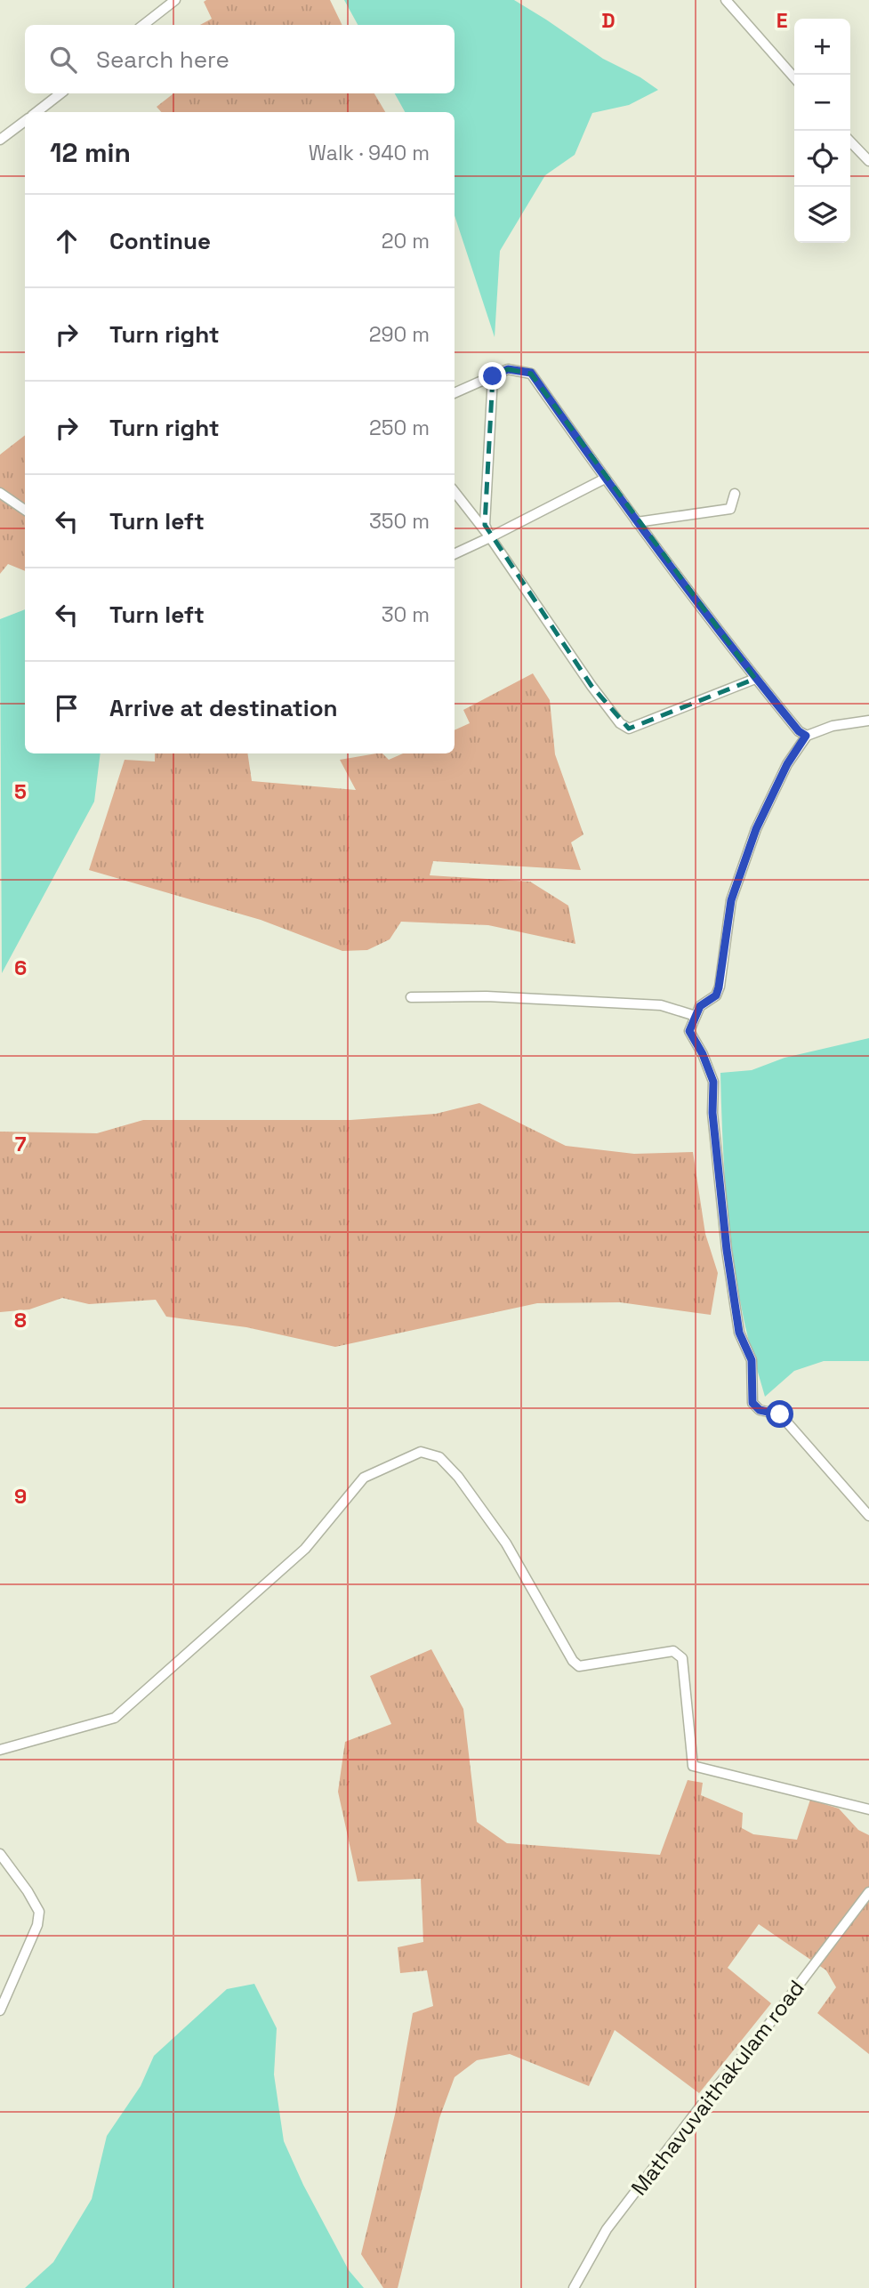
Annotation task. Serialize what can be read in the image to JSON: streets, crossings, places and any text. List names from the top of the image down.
{
  "streets": {
    "street": ["Mathavuvaithakulam road"]
  },
  "page": {
    "map_buttons": ["+", "−"],
    "search": "Search here",
    "heading": ["12 min", "Walk · 940 m"],
    "list": [
      ["Continue", "20 m"],
      ["Turn right", "290 m"],
      ["Turn right", "250 m"],
      ["Turn left", "350 m"],
      ["Turn left", "30 m"],
      "Arrive at destination"
    ]
  },
  "grid": {
    "columns": ["D", "E"],
    "rows": [
      "5",
      "6",
      "7",
      "8",
      "9"
    ]
  }
}
